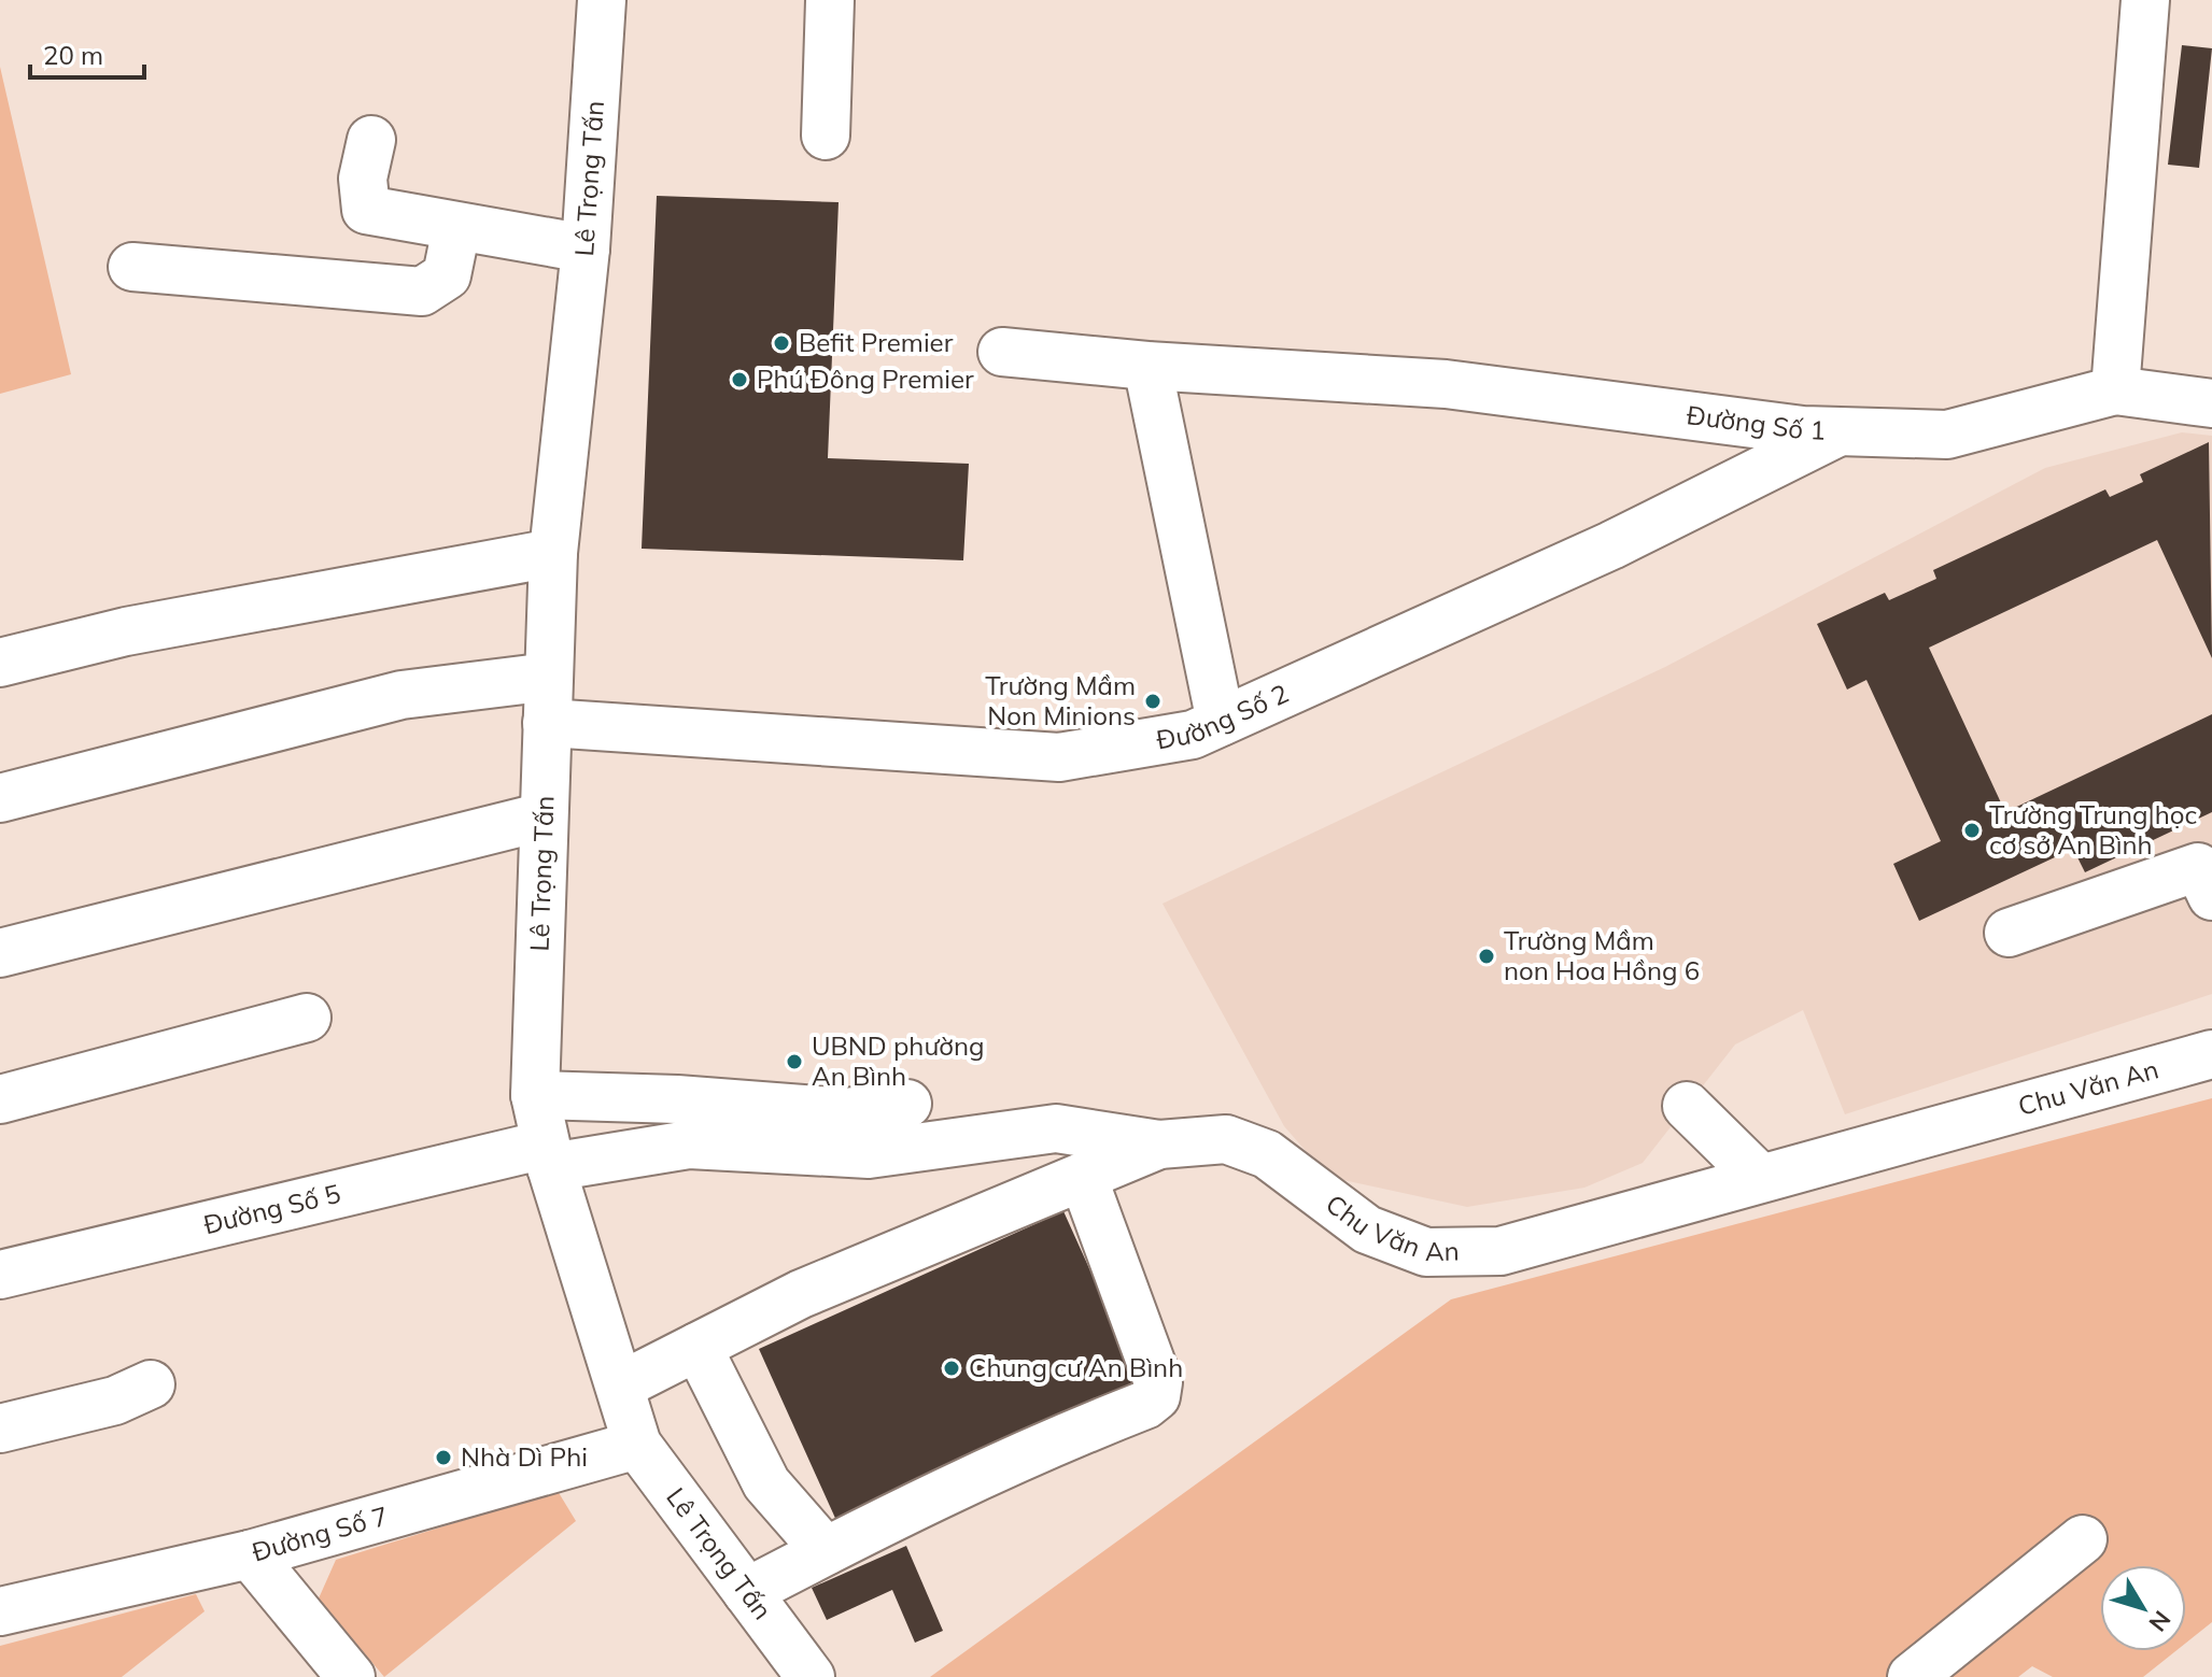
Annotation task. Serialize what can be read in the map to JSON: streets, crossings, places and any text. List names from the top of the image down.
{
  "streets": {
    "street": [
      "Lê Trọng Tấn",
      "Đường Số 1",
      "Đường Số 2",
      "Chu Văn An",
      "Đường Số 5",
      "Đường Số 7"
    ]
  },
  "crossings": [
    ["Lê Trọng Tấn", "Đường Số 2"],
    ["Lê Trọng Tấn", "Chu Văn An"],
    ["Lê Trọng Tấn", "Đường Số 5"],
    ["Lê Trọng Tấn", "Đường Số 7"],
    ["Đường Số 1", "Đường Số 2"],
    ["Chu Văn An", "Đường Số 5"]
  ],
  "places": [
    "Befit Premier",
    "Phú Đông Premier",
    "Trường Mầm Non Minions",
    "Trường Trung học cơ sở An Bình",
    "Trường Mầm non Hoa Hồng 6",
    "UBND phường An Bình",
    "Chung cư An Bình",
    "Nhà Dì Phi"
  ],
  "scale_bar": "20 m",
  "north": "bottom right"
}
